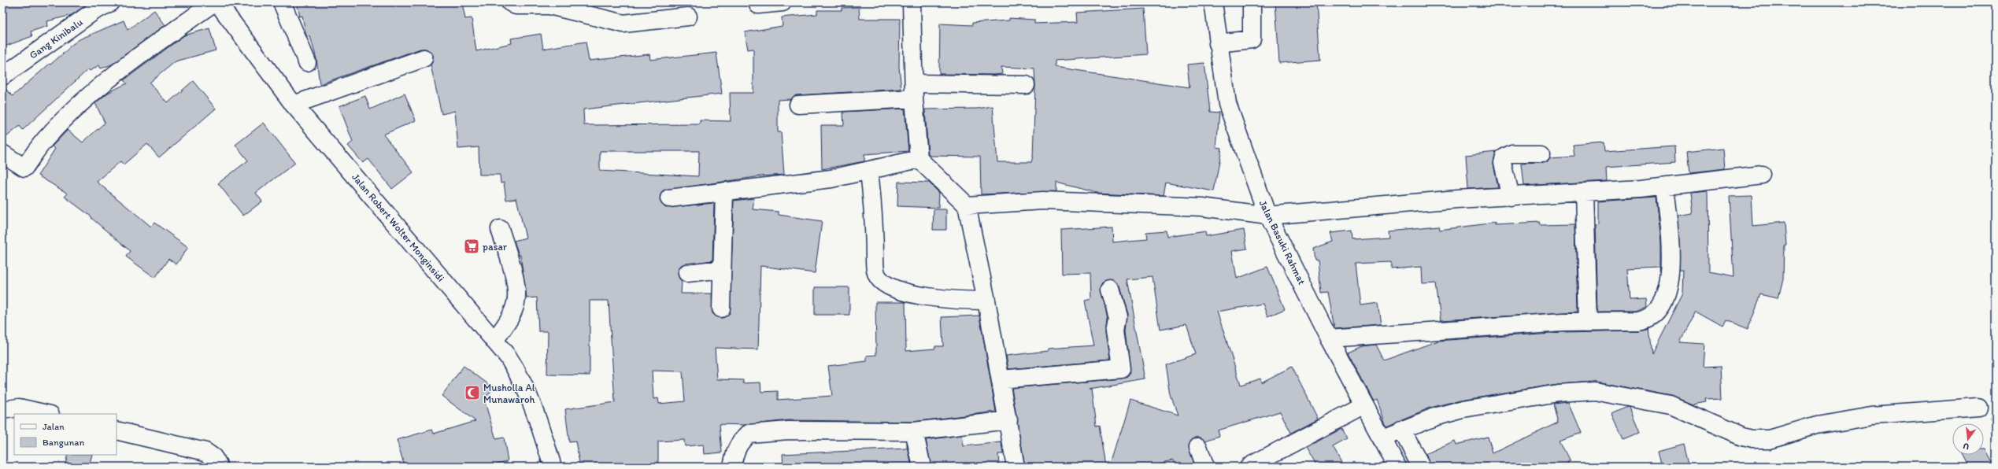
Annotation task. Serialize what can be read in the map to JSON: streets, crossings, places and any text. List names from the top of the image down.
{
  "streets": {
    "main road": ["Gang Kinibalu", "Jalan Robert Wolter Monginsidi", "Jalan Basuki Rahmat"]
  },
  "places": {
    "supermarket": ["pasar"],
    "mosque": ["Musholla Al Munawaroh"]
  },
  "legend": ["Jalan", "Bangunan"],
  "north": "bottom"
}
